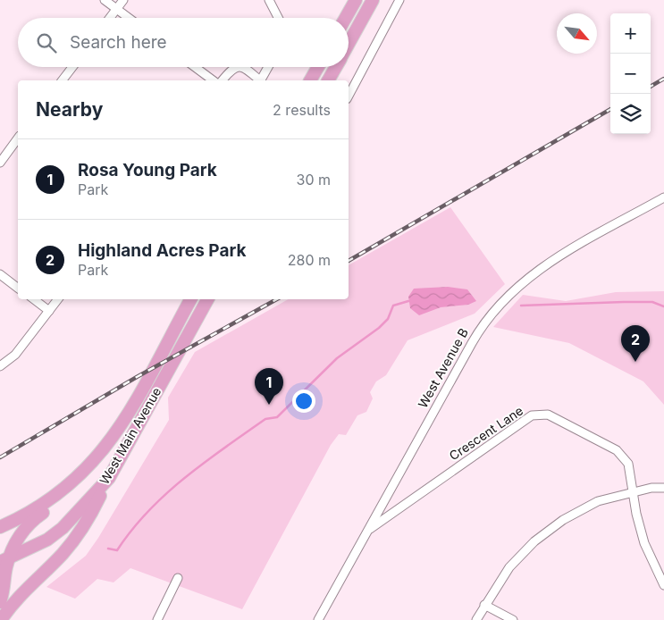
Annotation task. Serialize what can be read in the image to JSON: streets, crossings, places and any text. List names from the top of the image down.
{
  "streets": {
    "main road": ["West Main Avenue"],
    "street": ["West Avenue B", "Crescent Lane"]
  },
  "crossings": [
    ["West Avenue B", "Crescent Lane"]
  ],
  "north": "bottom right",
  "page": {
    "map_buttons": ["+", "−"],
    "search": "Search here",
    "heading": ["Nearby", "2 results"],
    "list": [
      {
        "mark": "1",
        "name": "Rosa Young Park",
        "note": "Park",
        "value": "30 m"
      },
      {
        "mark": "2",
        "name": "Highland Acres Park",
        "note": "Park",
        "value": "280 m"
      }
    ],
    "pins": ["2", "1"]
  }
}
